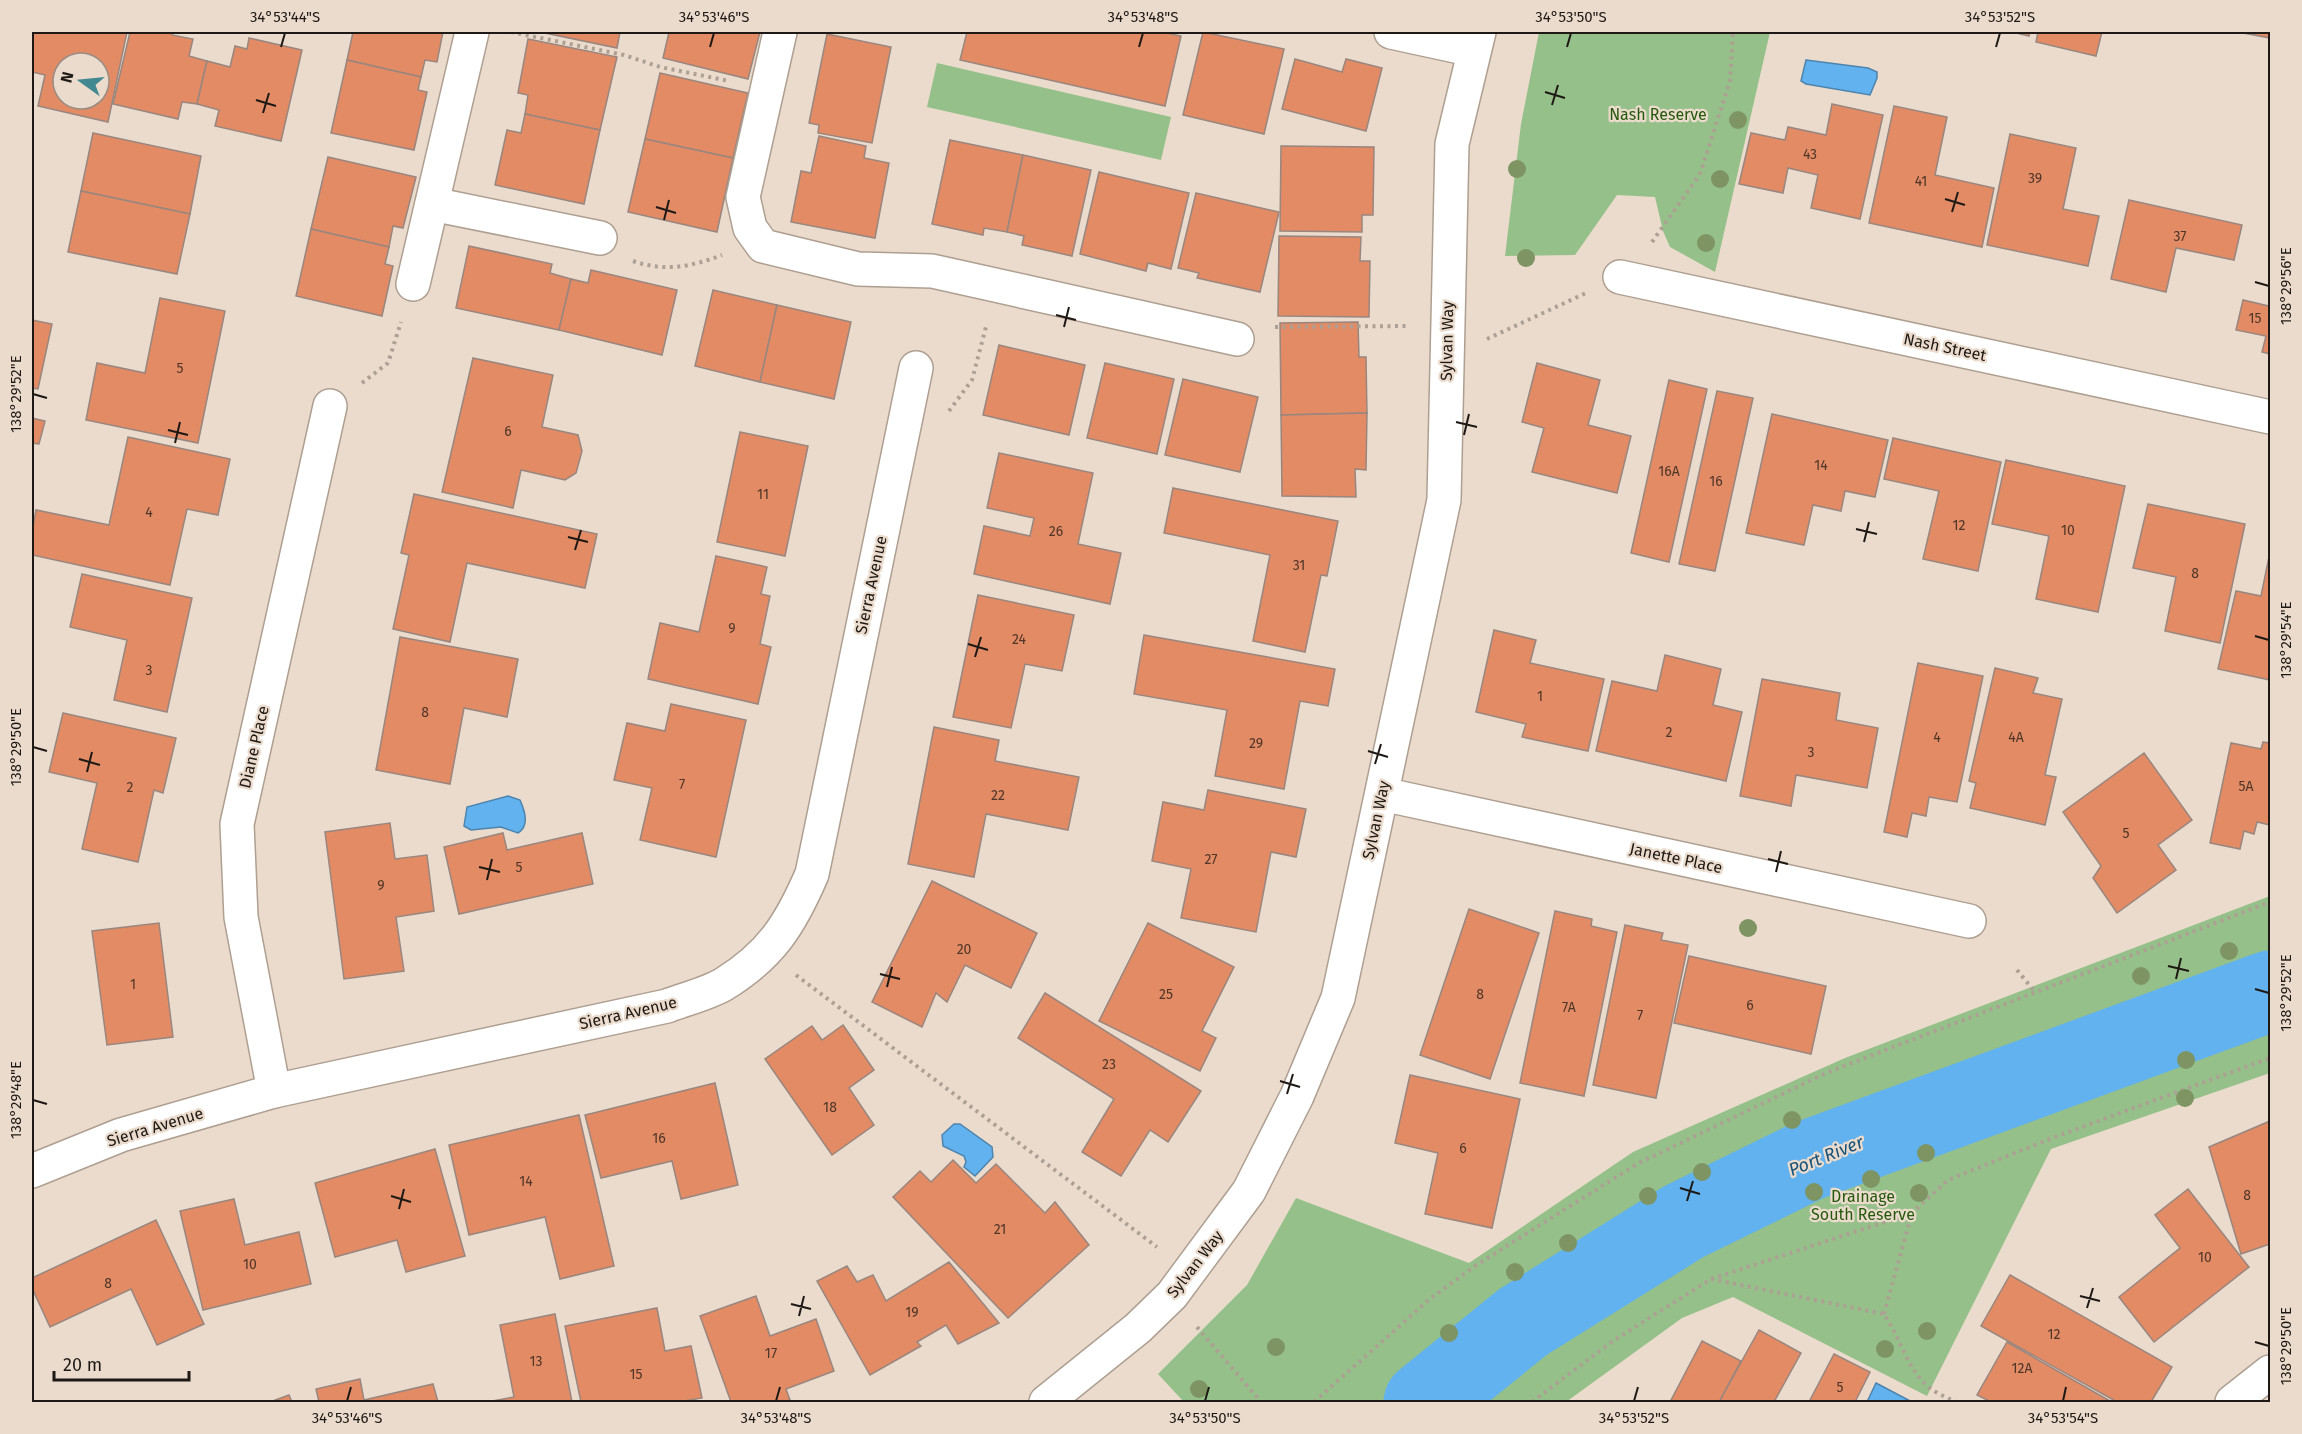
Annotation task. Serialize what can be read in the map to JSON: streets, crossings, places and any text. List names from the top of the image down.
{
  "streets": {
    "street": [
      "Sylvan Way",
      "Nash Street",
      "Sierra Avenue",
      "Diane Place",
      "Janette Place"
    ]
  },
  "crossings": [
    ["Sylvan Way", "Janette Place"],
    ["Sierra Avenue", "Diane Place"]
  ],
  "water": ["Port River"],
  "parks": ["Nash Reserve", "Drainage South Reserve"],
  "house_numbers": [
    "43",
    "39",
    "41",
    "37",
    "15",
    "5",
    "6",
    "14",
    "16A",
    "16",
    "11",
    "4",
    "12",
    "10",
    "26",
    "31",
    "8",
    "9",
    "24",
    "3",
    "1",
    "8",
    "2",
    "4",
    "4A",
    "29",
    "3",
    "7",
    "5A",
    "2",
    "22",
    "5",
    "27",
    "5",
    "9",
    "20",
    "1",
    "25",
    "8",
    "6",
    "7A",
    "7",
    "23",
    "18",
    "16",
    "6",
    "14",
    "8",
    "21",
    "10",
    "10",
    "8",
    "19",
    "12",
    "17",
    "13",
    "12A",
    "15",
    "5"
  ],
  "scale_bar": "20 m",
  "north": "left",
  "coordinates": [
    "34°53'44\"S",
    "34°53'46\"S",
    "34°53'48\"S",
    "34°53'50\"S",
    "34°53'52\"S",
    "138°29'56\"E",
    "138°29'52\"E",
    "138°29'54\"E",
    "138°29'50\"E",
    "138°29'48\"E",
    "34°53'54\"S"
  ]
}
